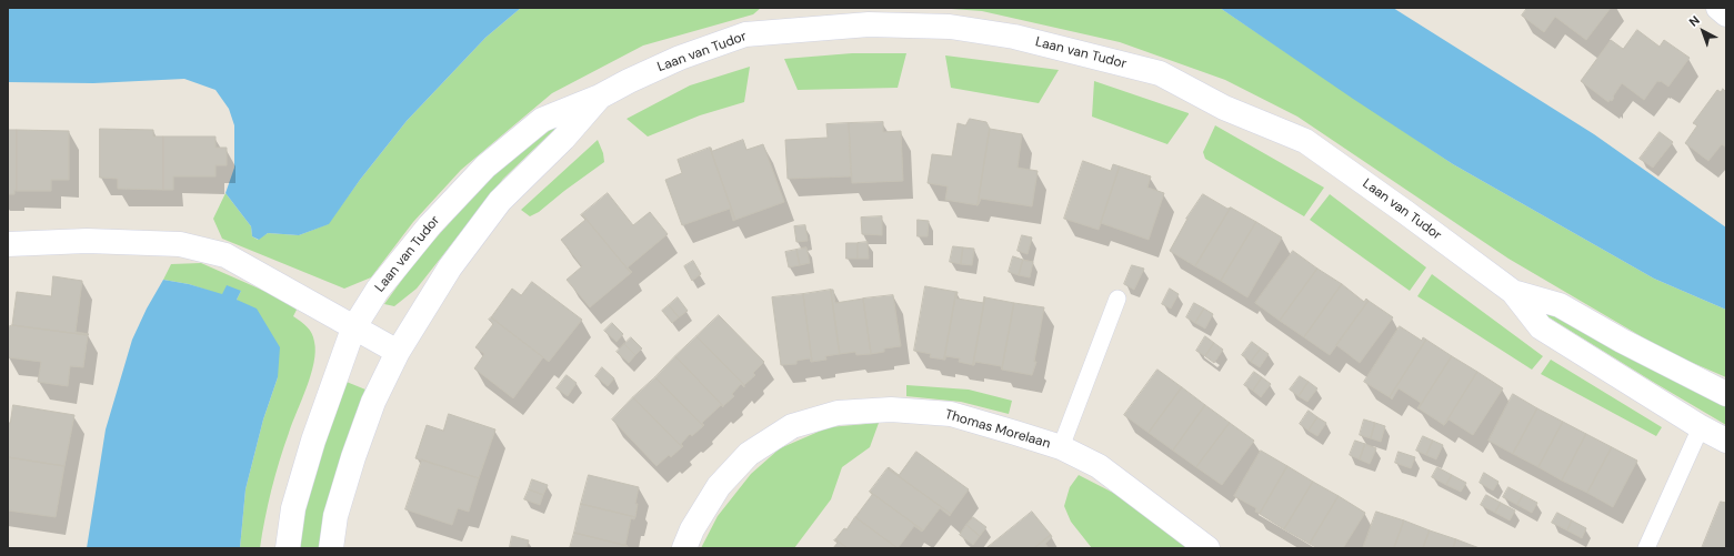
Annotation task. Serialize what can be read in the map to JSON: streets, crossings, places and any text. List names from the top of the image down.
{
  "streets": {
    "street": ["Laan van Tudor", "Thomas Morelaan"]
  },
  "north": "top left"
}
